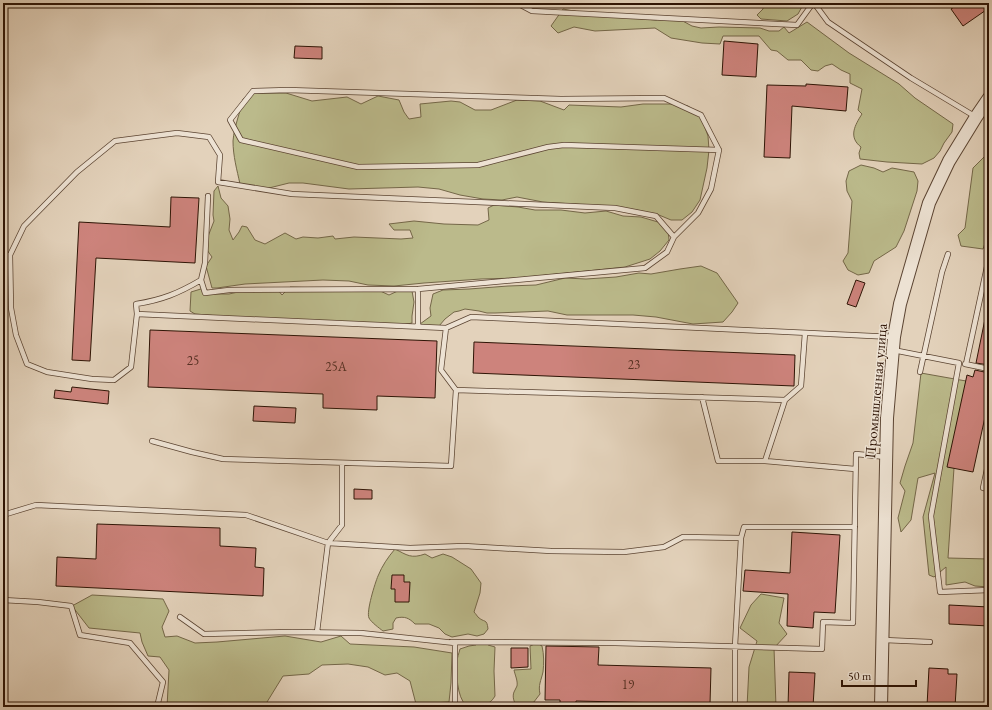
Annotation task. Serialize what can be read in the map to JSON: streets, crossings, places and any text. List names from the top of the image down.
{
  "streets": {
    "street": ["Промышленная улица"]
  },
  "house_numbers": [
    "25",
    "23",
    "25А",
    "19"
  ],
  "scale_bar": "50 m"
}
